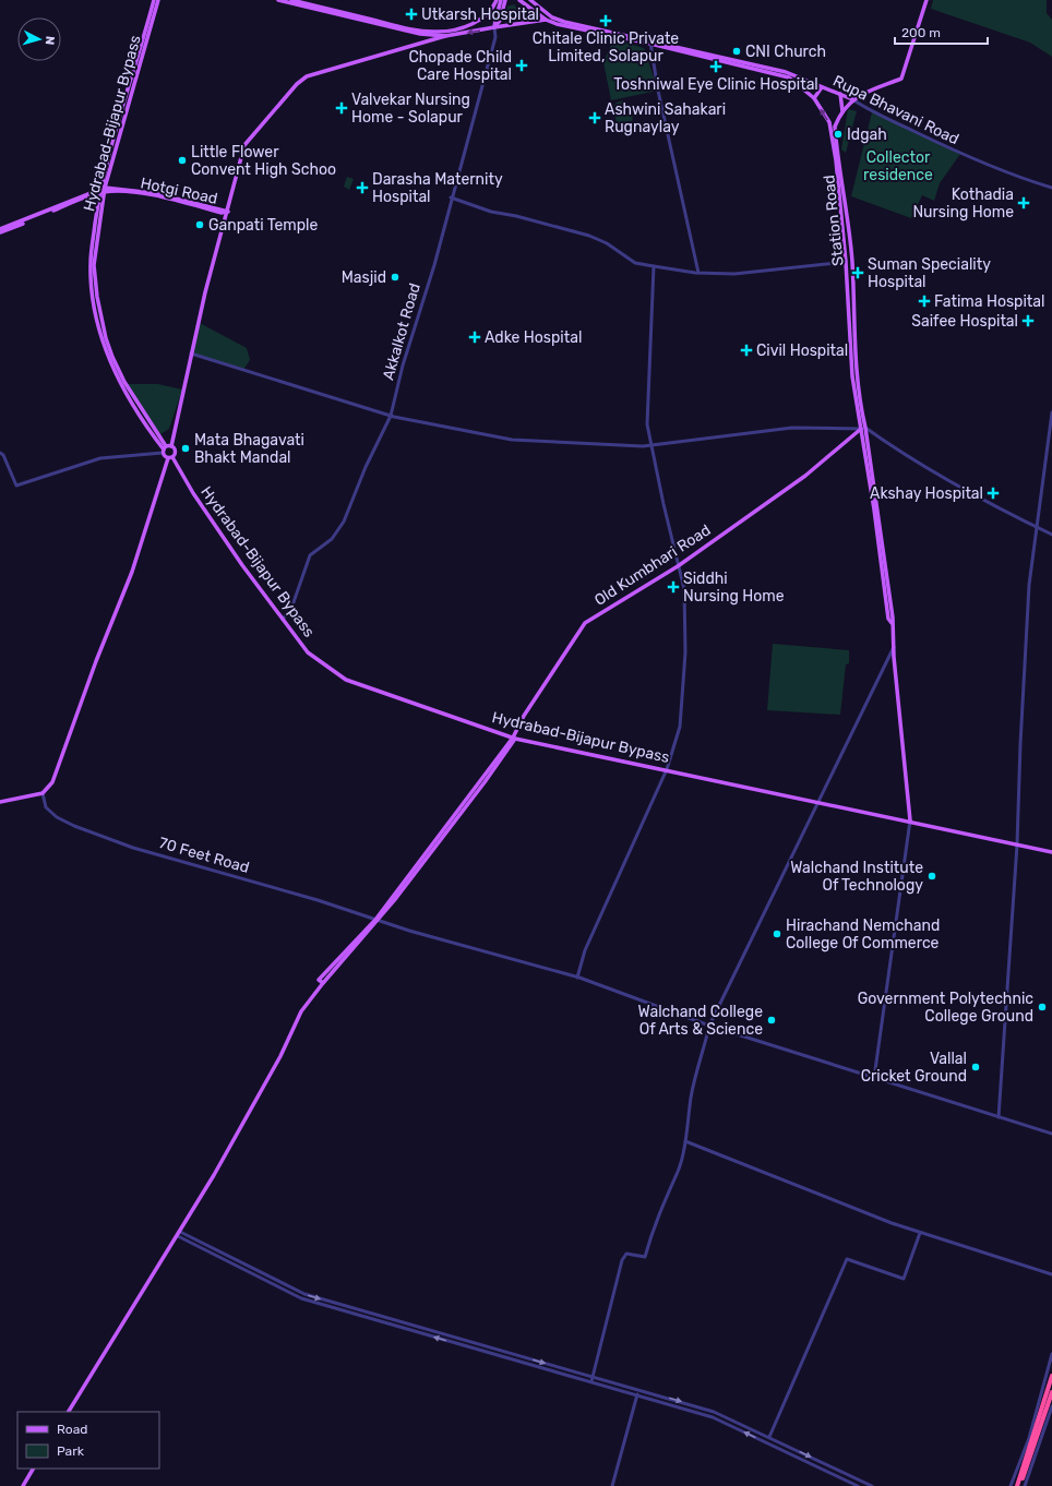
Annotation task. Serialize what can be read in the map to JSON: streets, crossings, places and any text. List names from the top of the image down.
{
  "streets": {
    "main road": [
      "Rupa Bhavani Road",
      "Hydrabad-Bijapur Bypass",
      "Hotgi Road",
      "Station Road",
      "Old Kumbhari Road"
    ],
    "street": ["Akkalkot Road", "70 Feet Road"]
  },
  "crossings": [
    ["Rupa Bhavani Road", "Station Road"],
    ["Hydrabad-Bijapur Bypass", "Hotgi Road"],
    ["Hydrabad-Bijapur Bypass", "Akkalkot Road"],
    ["Hydrabad-Bijapur Bypass", "Old Kumbhari Road"],
    ["Old Kumbhari Road", "70 Feet Road"]
  ],
  "parks": ["Collector residence"],
  "places": {
    "health": [
      "Utkarsh Hospital",
      "Chitale Clinic Private Limited, Solapur",
      "Chopade Child Care Hospital",
      "Toshniwal Eye Clinic Hospital",
      "Valvekar Nursing Home - Solapur",
      "Ashwini Sahakari Rugnaylay",
      "Darasha Maternity Hospital",
      "Kothadia Nursing Home",
      "Suman Speciality Hospital",
      "Fatima Hospital",
      "Saifee Hospital",
      "Adke Hospital",
      "Civil Hospital",
      "Akshay Hospital",
      "Siddhi Nursing Home"
    ],
    "other": [
      "CNI Church",
      "Idgah",
      "Little Flower Convent High Schoo",
      "Ganpati Temple",
      "Masjid",
      "Mata Bhagavati Bhakt Mandal",
      "Walchand Institute Of Technology",
      "Hirachand Nemchand College Of Commerce",
      "Government Polytechnic College Ground",
      "Walchand College Of Arts & Science",
      "Vallal Cricket Ground"
    ]
  },
  "legend": ["Road", "Park"],
  "scale_bar": "200 m",
  "north": "right"
}
